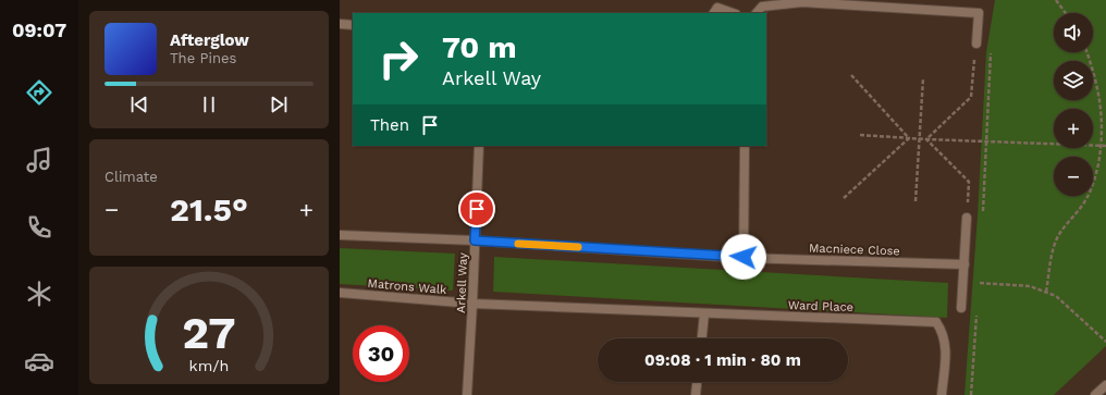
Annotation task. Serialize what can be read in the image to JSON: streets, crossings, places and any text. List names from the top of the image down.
{
  "streets": {
    "street": [
      "Macniece Close",
      "Arkell Way",
      "Matrons Walk",
      "Ward Place"
    ]
  },
  "crossings": [
    ["Macniece Close", "Arkell Way"],
    ["Arkell Way", "Matrons Walk"],
    ["Arkell Way", "Ward Place"],
    ["Matrons Walk", "Ward Place"]
  ],
  "page": {
    "tabs": "09:07",
    "map_buttons": ["+", "−"],
    "turn": ["70 m", "Arkell Way"],
    "song": ["Afterglow", "The Pines"],
    "then": "Then",
    "tile": "Climate",
    "heat": ["−", "21.5°", "+"],
    "limit": "30",
    "trip": "09:08 · 1 min · 80 m",
    "gauge": ["27", "km/h"]
  }
}
